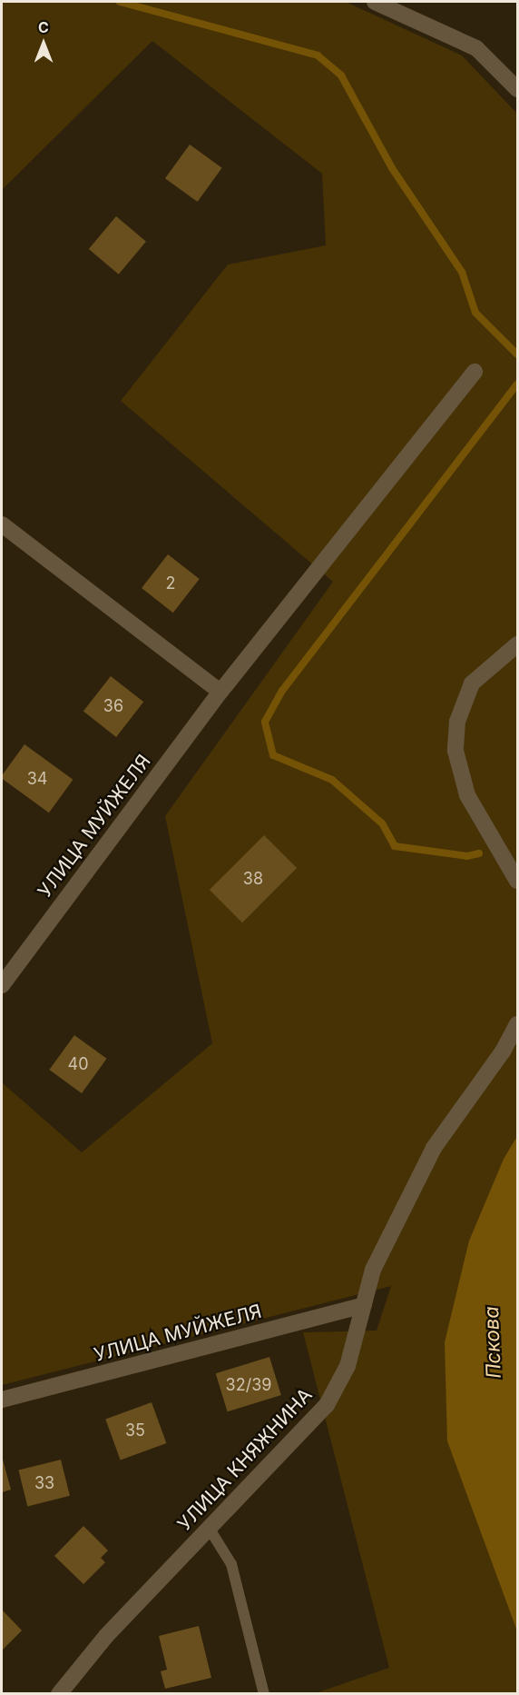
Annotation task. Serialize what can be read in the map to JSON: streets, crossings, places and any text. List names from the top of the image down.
{
  "streets": {
    "street": ["УЛИЦА МУЙЖЕЛЯ", "УЛИЦА КНЯЖНИНА"]
  },
  "crossings": [
    ["УЛИЦА МУЙЖЕЛЯ", "УЛИЦА КНЯЖНИНА"]
  ],
  "water": ["Пскова"],
  "house_numbers": [
    "2",
    "36",
    "34",
    "38",
    "40",
    "32/39",
    "35",
    "33"
  ],
  "north": "top"
}
